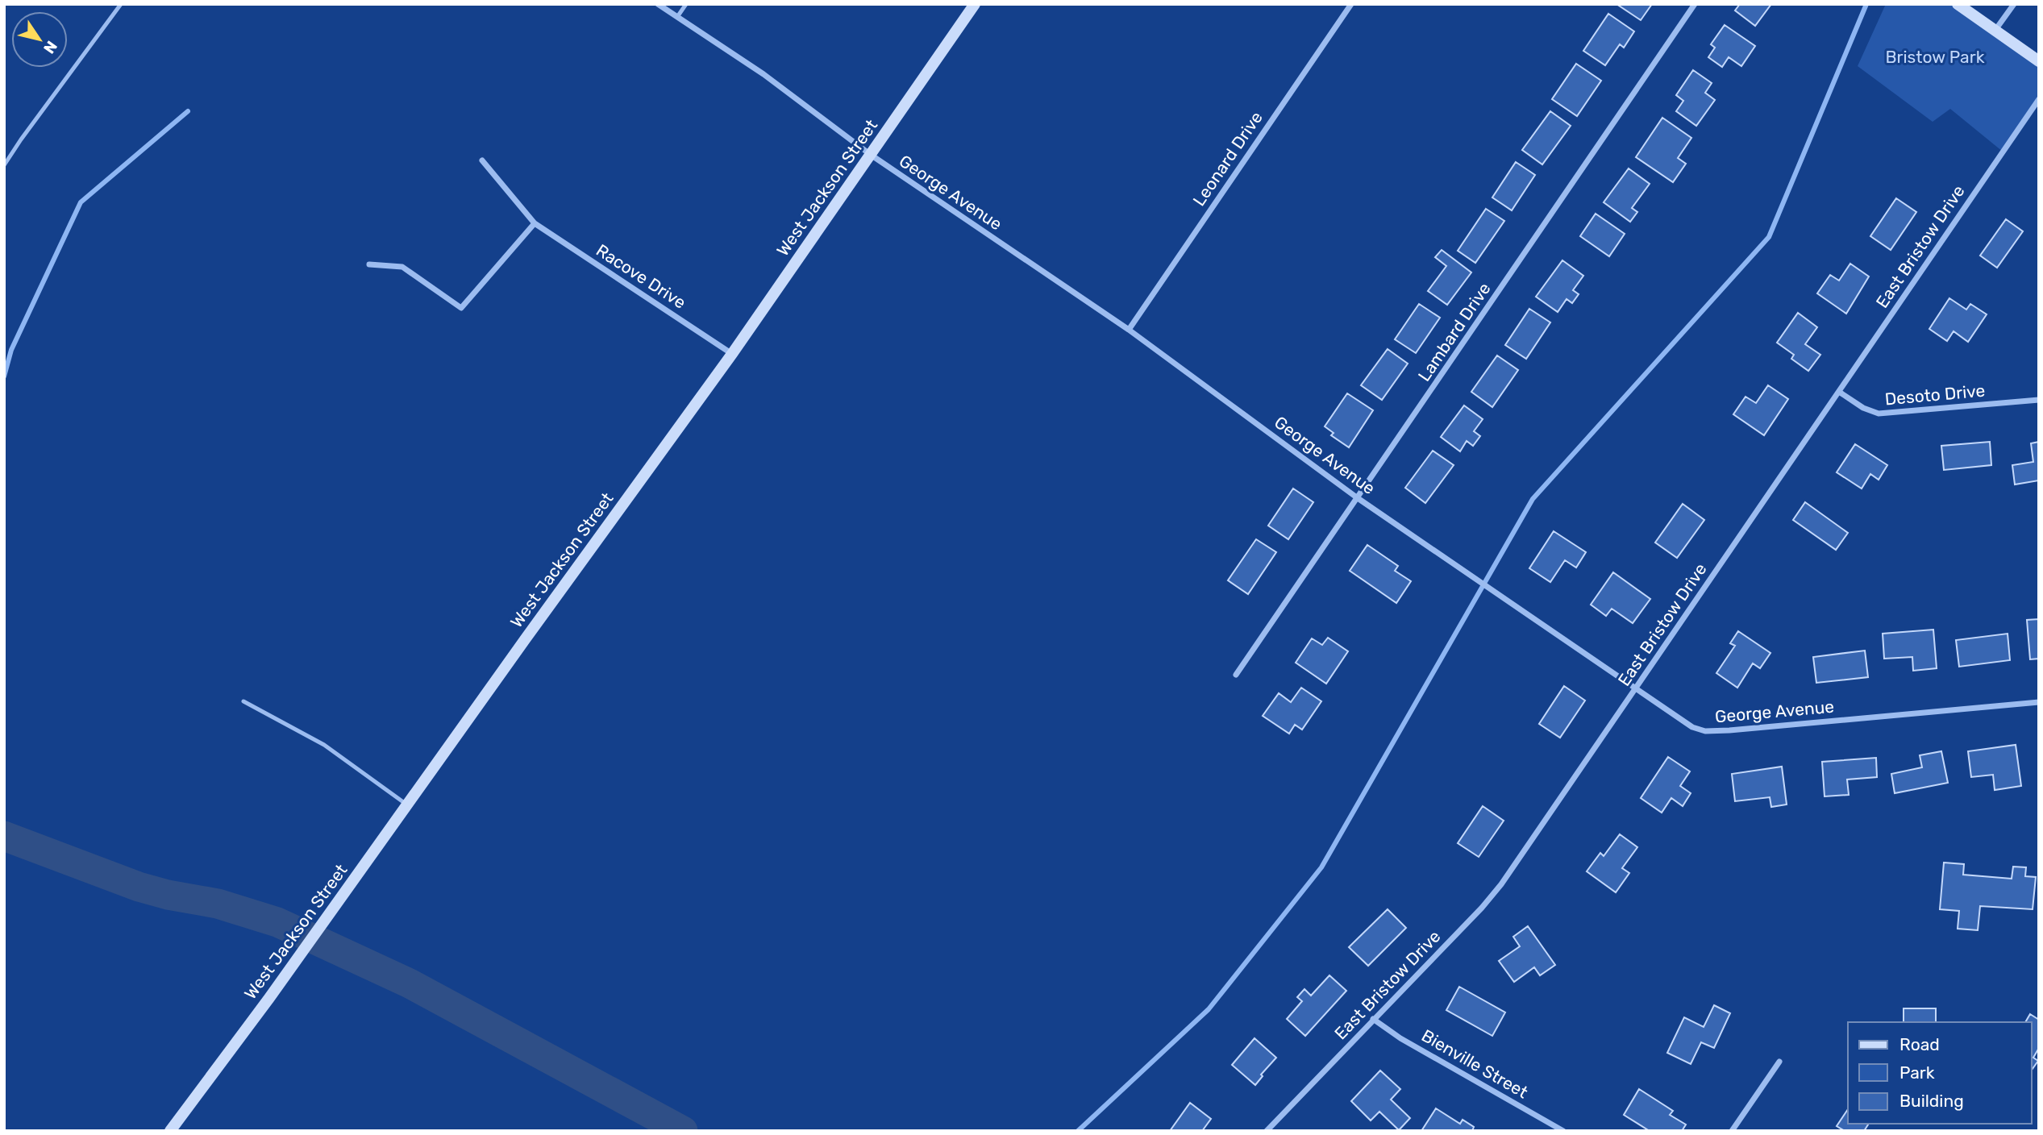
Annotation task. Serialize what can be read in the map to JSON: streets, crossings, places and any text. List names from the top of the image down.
{
  "streets": {
    "street": [
      "Leonard Drive",
      "West Jackson Street",
      "George Avenue",
      "East Bristow Drive",
      "Racove Drive",
      "Lambard Drive",
      "Desoto Drive",
      "Bienville Street"
    ]
  },
  "crossings": [
    ["Leonard Drive", "George Avenue"],
    ["West Jackson Street", "George Avenue"],
    ["West Jackson Street", "Racove Drive"],
    ["George Avenue", "East Bristow Drive"],
    ["George Avenue", "Lambard Drive"],
    ["East Bristow Drive", "Desoto Drive"],
    ["East Bristow Drive", "Bienville Street"]
  ],
  "parks": ["Bristow Park"],
  "legend": ["Road", "Park", "Building"],
  "north": "bottom right"
}
